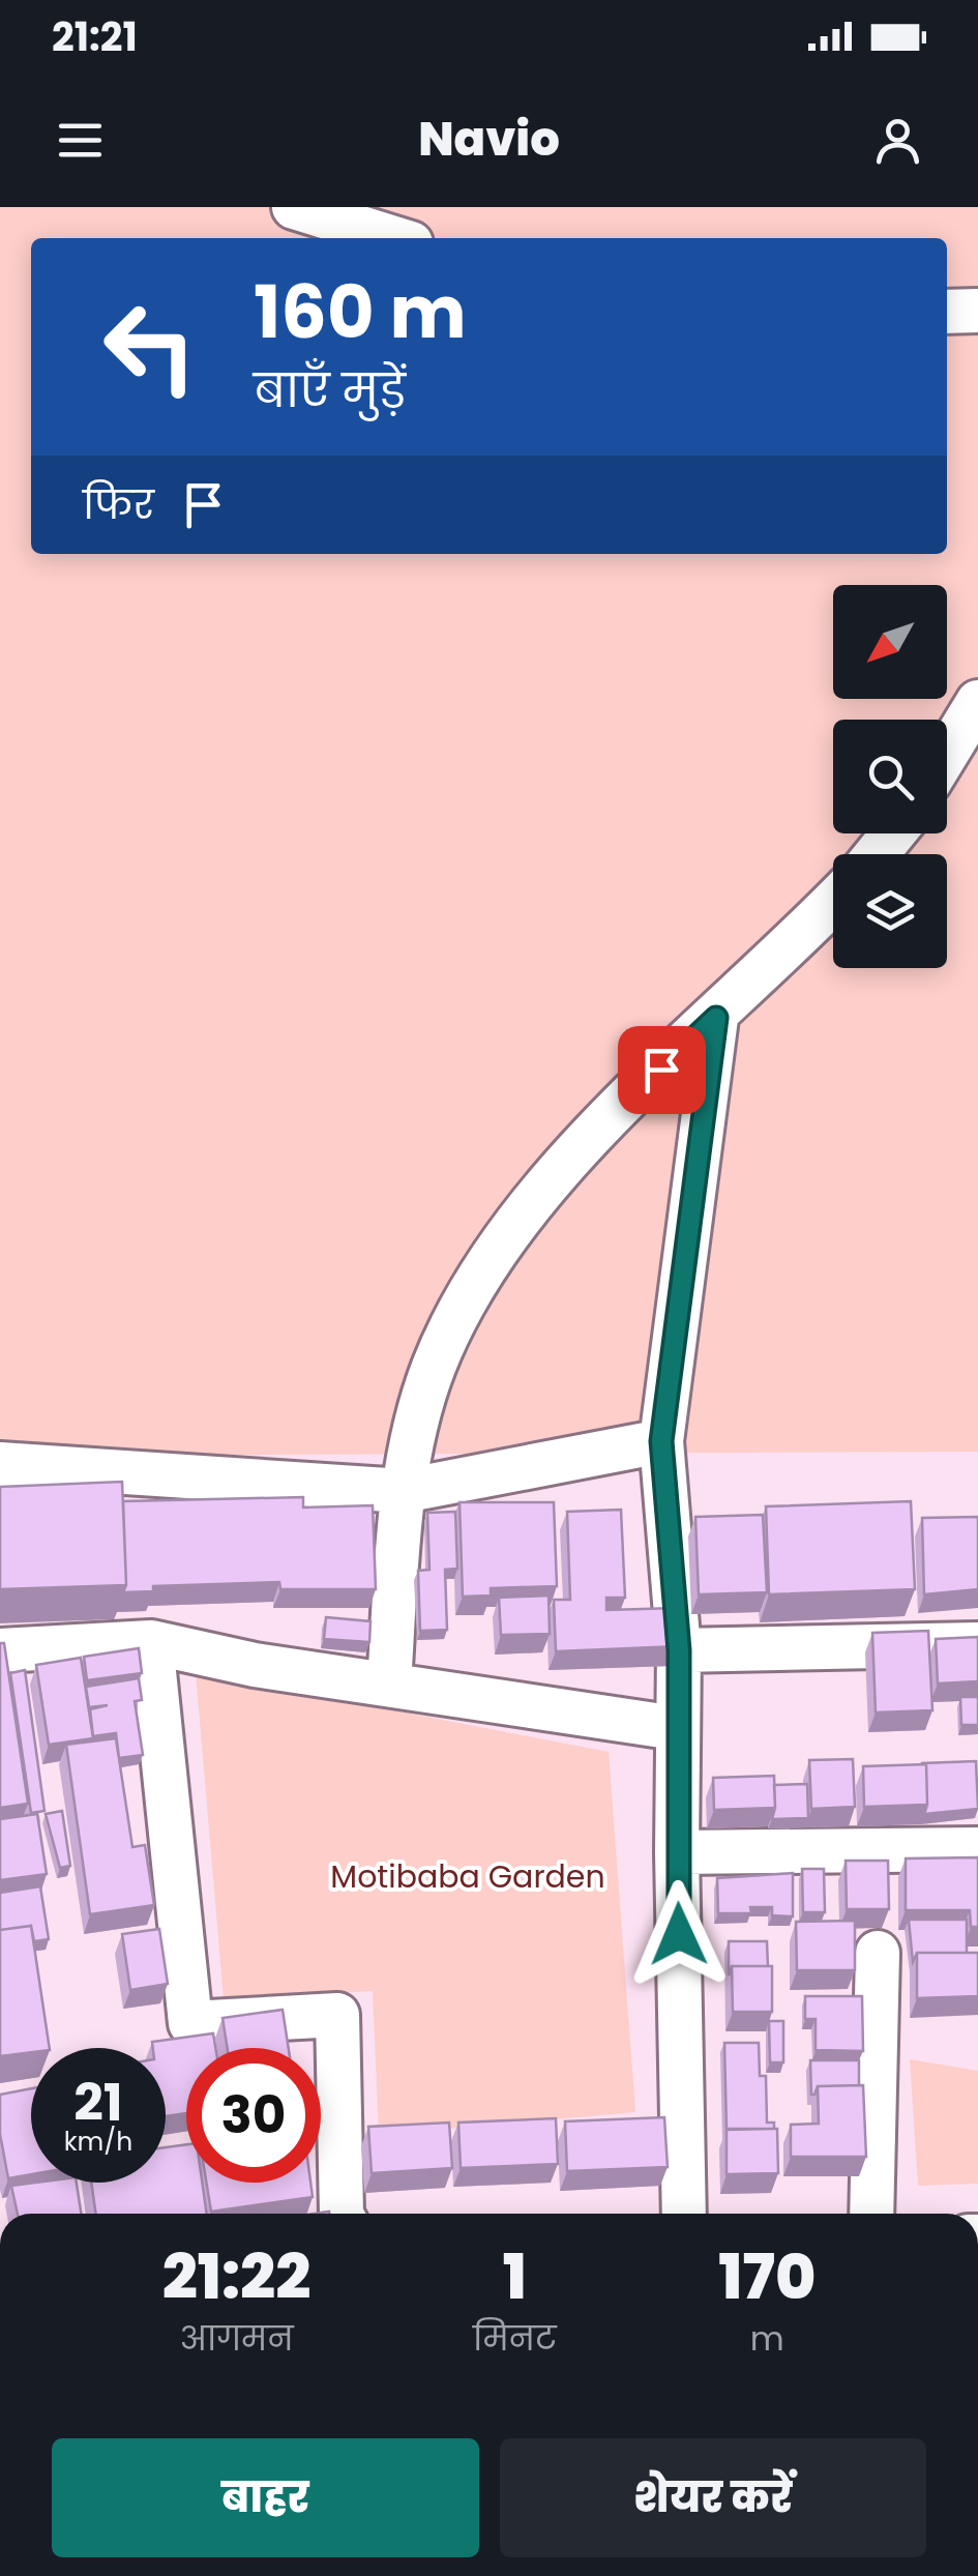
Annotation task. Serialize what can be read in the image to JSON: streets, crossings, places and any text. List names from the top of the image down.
{
  "parks": ["Motibaba Garden"],
  "north": "bottom left",
  "page": {
    "status": "21:21",
    "header": "Navio",
    "turn": ["160 m", "बाएँ मुड़ें"],
    "then": "फिर",
    "speed": "21 km/h",
    "limit": "30",
    "eta": [
      "21:22",
      "आगमन",
      "1",
      "मिनट",
      "170",
      "m"
    ],
    "buttons": ["बाहर", "शेयर करें"]
  }
}
